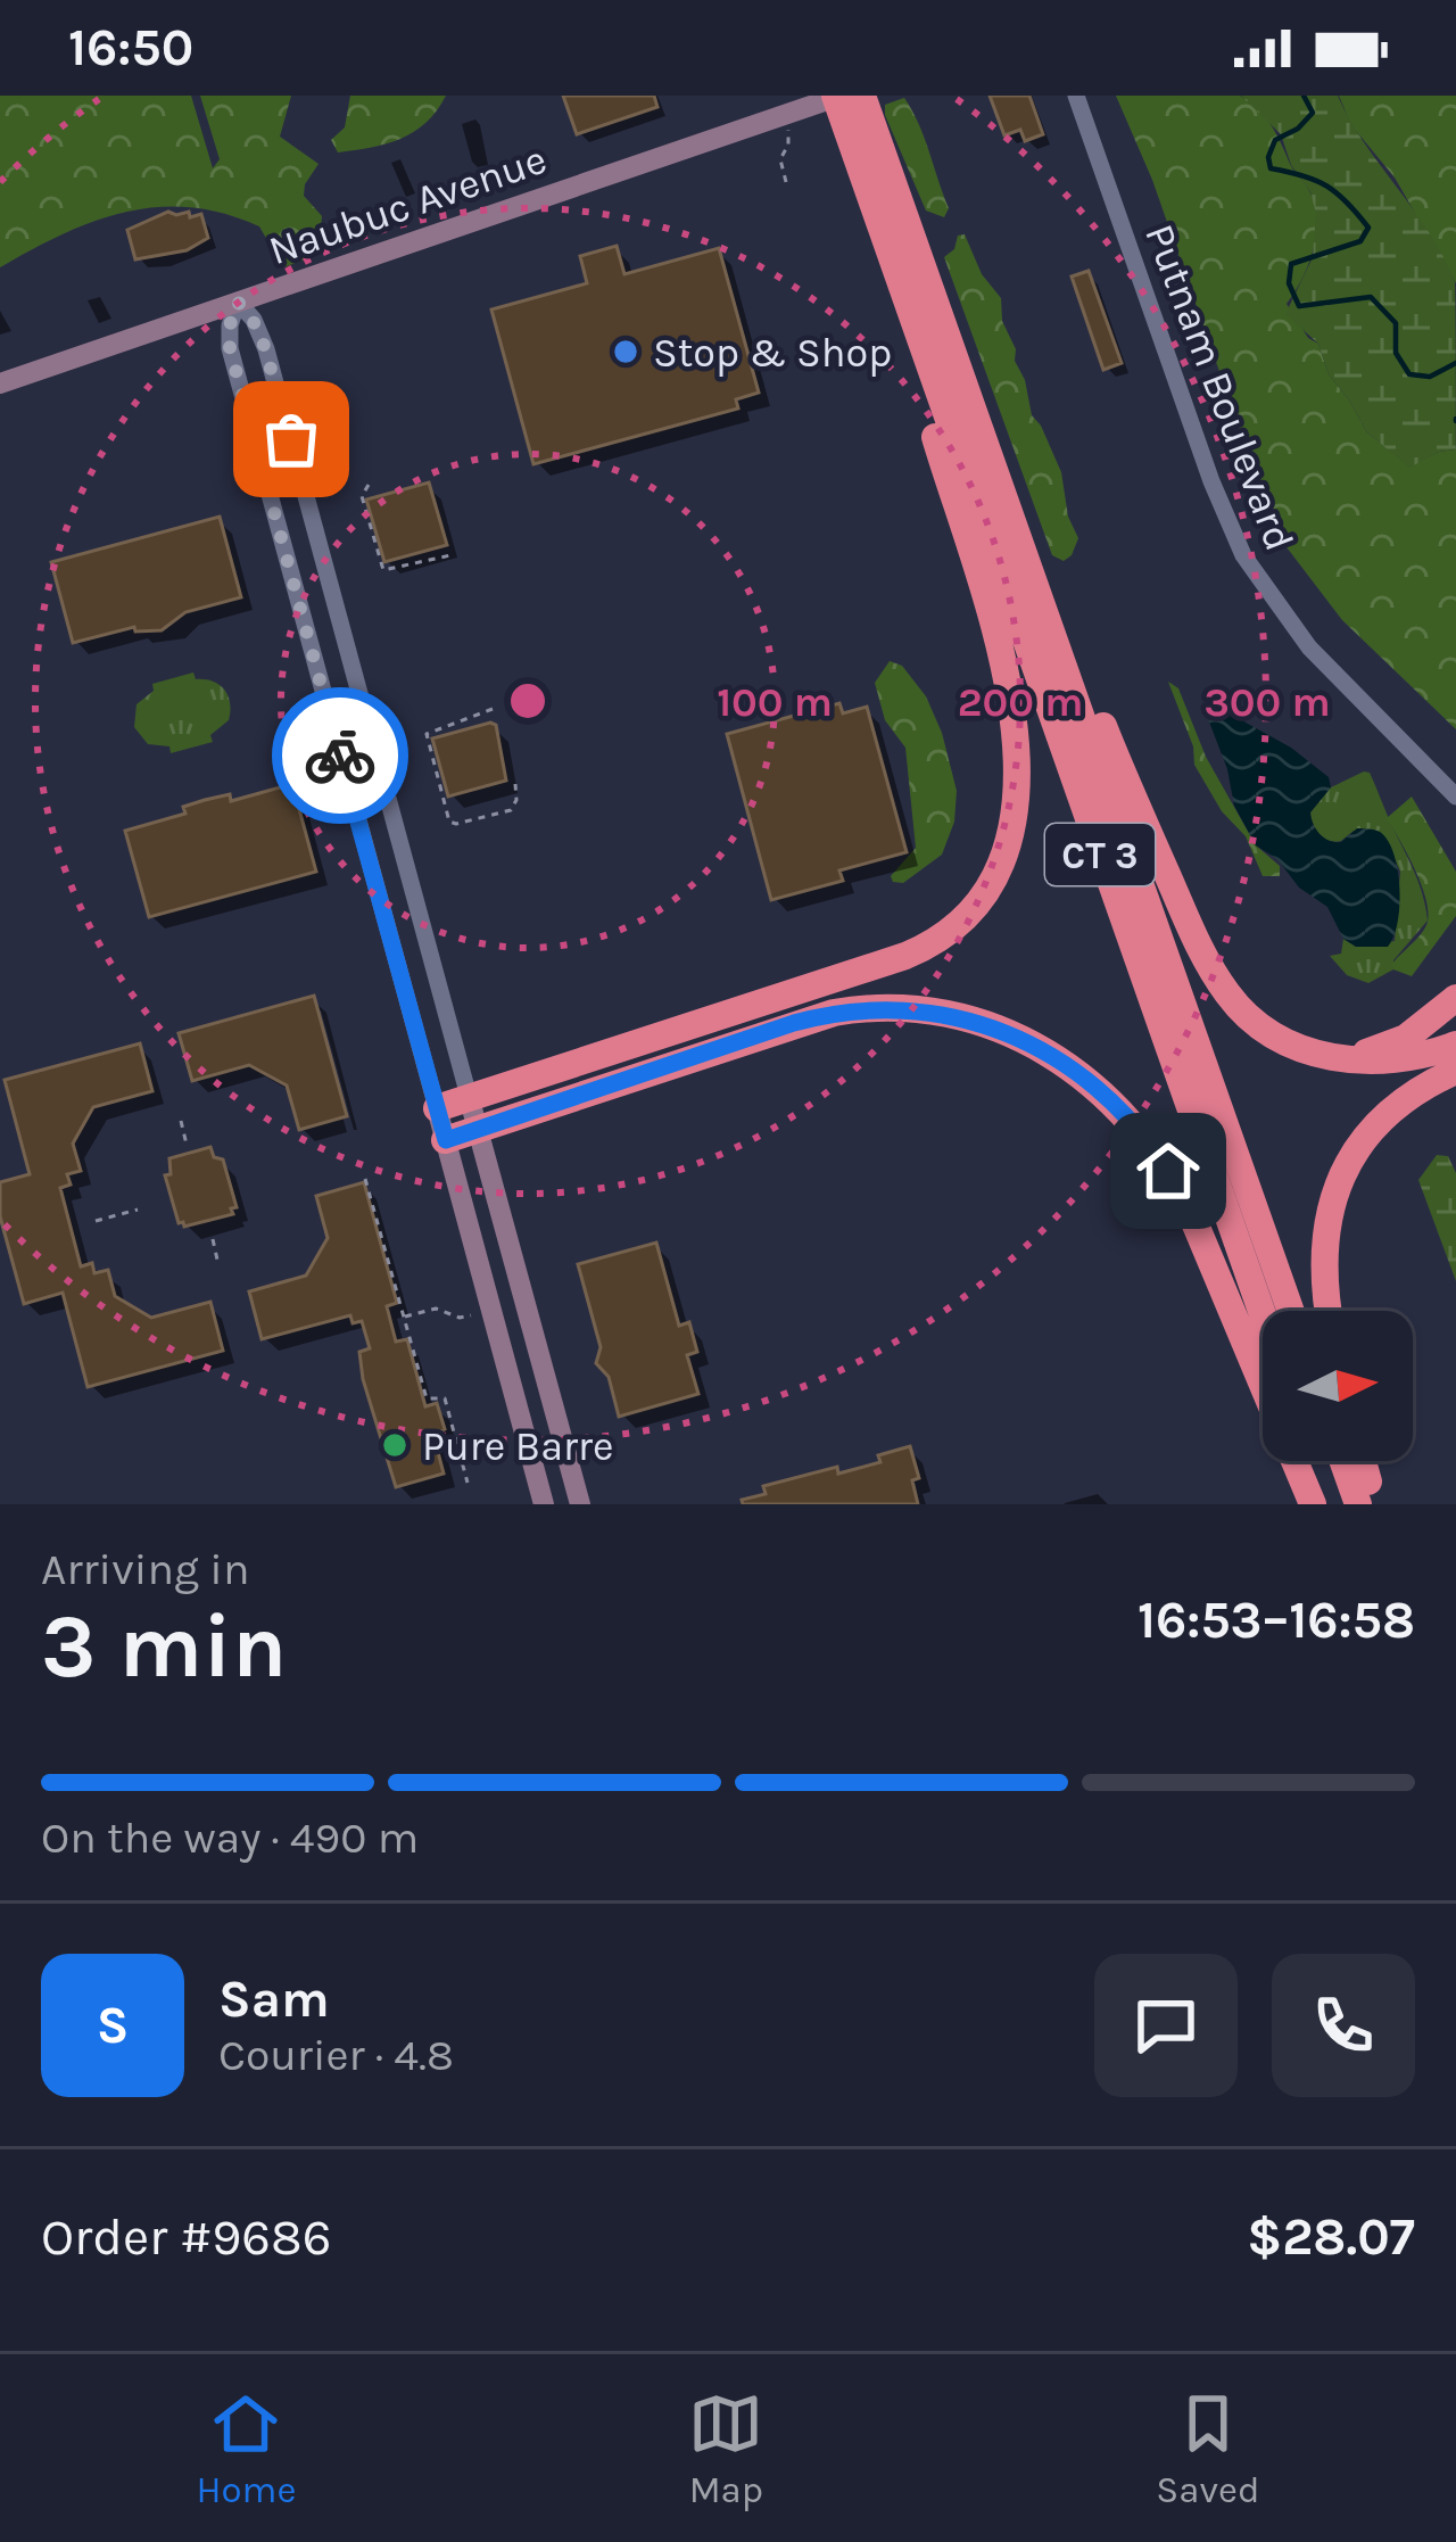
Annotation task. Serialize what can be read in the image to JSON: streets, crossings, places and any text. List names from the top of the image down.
{
  "streets": {
    "highway": ["CT 3"],
    "main road": ["Naubuc Avenue"],
    "street": ["Putnam Boulevard"]
  },
  "crossings": [
    ["Naubuc Avenue", "CT 3"]
  ],
  "places": ["Stop & Shop", "Pure Barre"],
  "north": "right",
  "page": {
    "status": "16:50",
    "heading": ["3 min", "Arriving in", "16:53–16:58"],
    "panel": [
      "Sam",
      "Courier · 4.8",
      "Order #9686",
      "$28.07"
    ],
    "bar": "On the way · 490 m",
    "round": "S",
    "tabs": ["Home", "Map", "Saved"]
  },
  "rings": ["100 m", "200 m", "300 m"]
}
